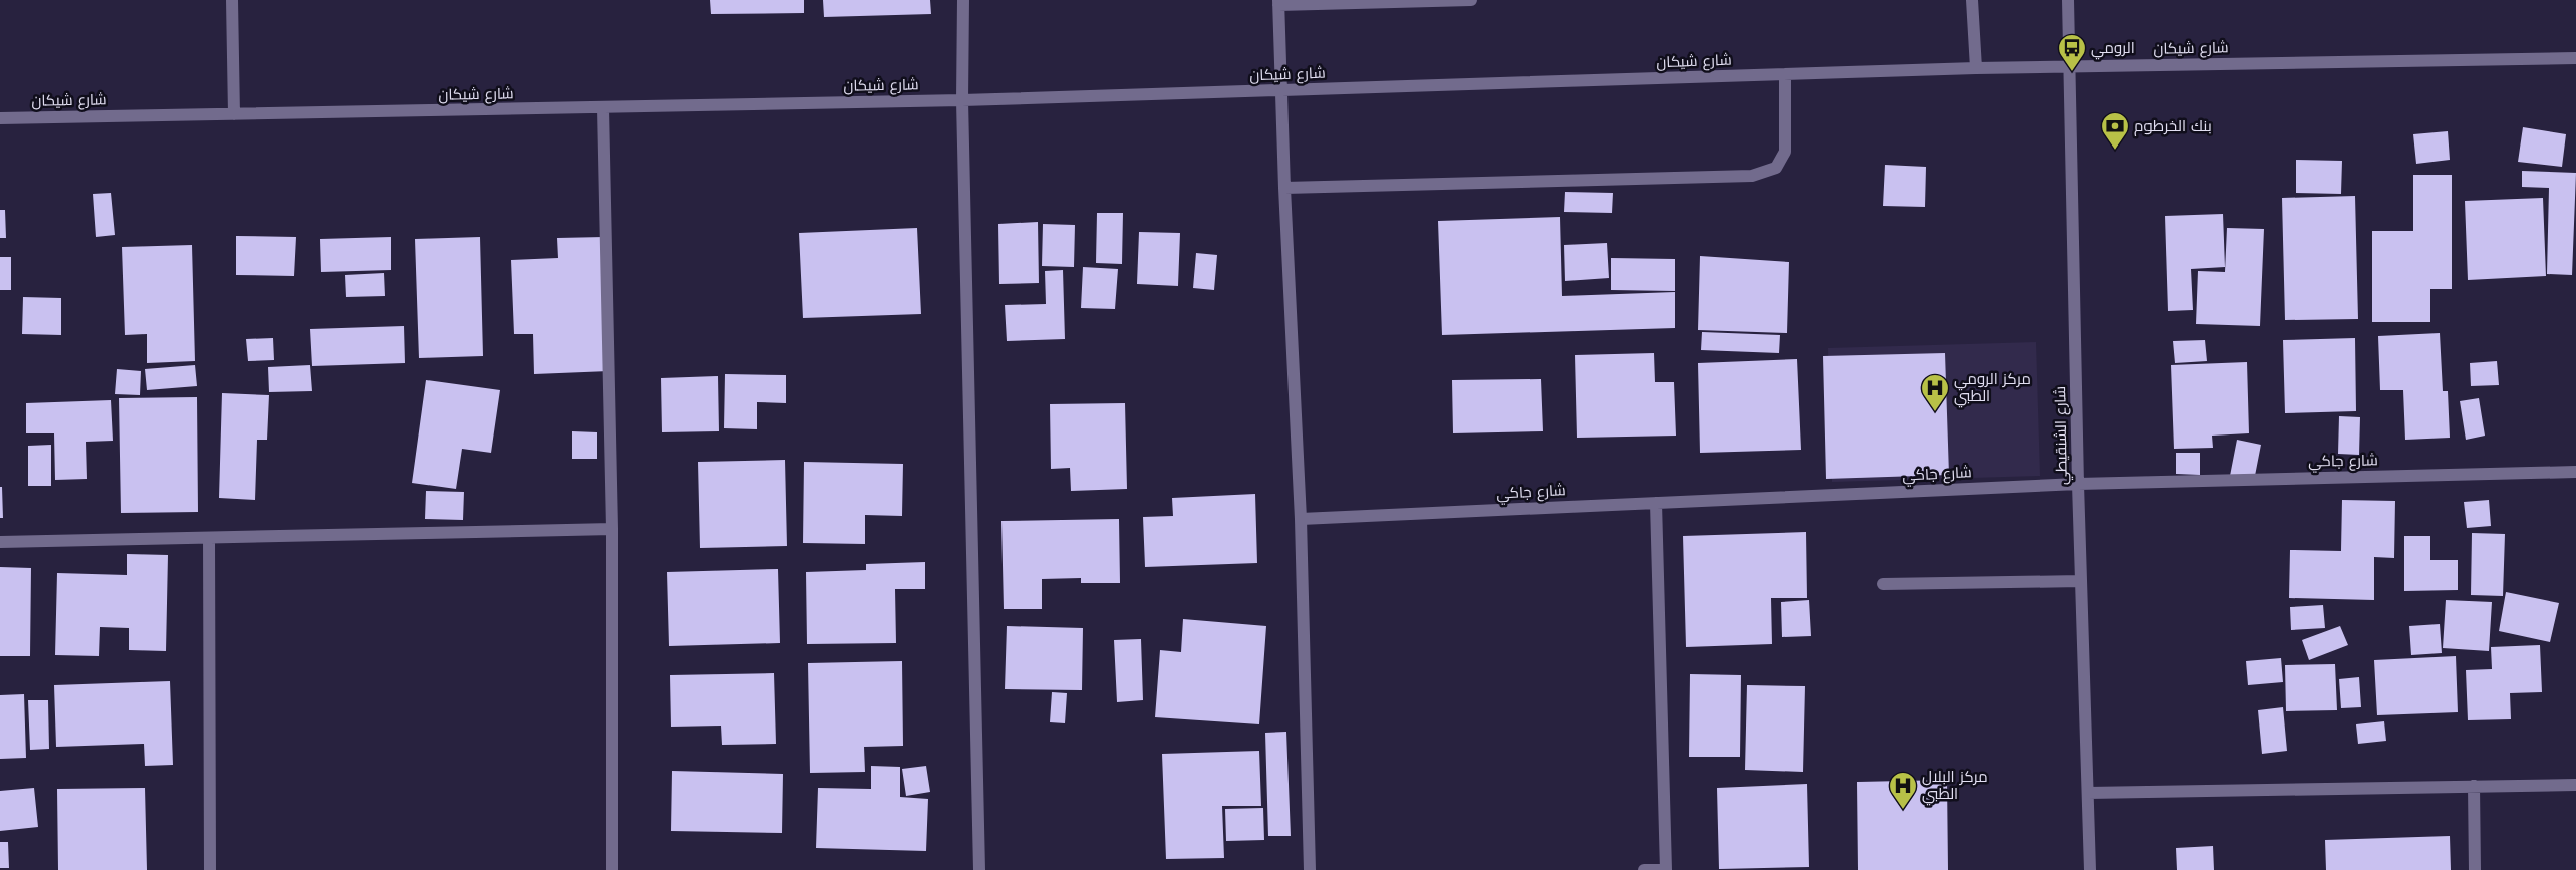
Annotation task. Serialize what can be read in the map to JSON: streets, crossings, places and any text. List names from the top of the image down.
{
  "streets": {
    "street": ["شارع شيكان", "شارع الشنقيطي", "شارع جاكي"]
  },
  "crossings": [
    ["شارع شيكان", "شارع الشنقيطي"],
    ["شارع الشنقيطي", "شارع جاكي"]
  ],
  "places": {
    "bus stop": ["الرومي"],
    "bank": ["بنك الخرطوم"],
    "hospital": ["مركز الرومي الطبي", "مركز البلال الطبي"]
  }
}
